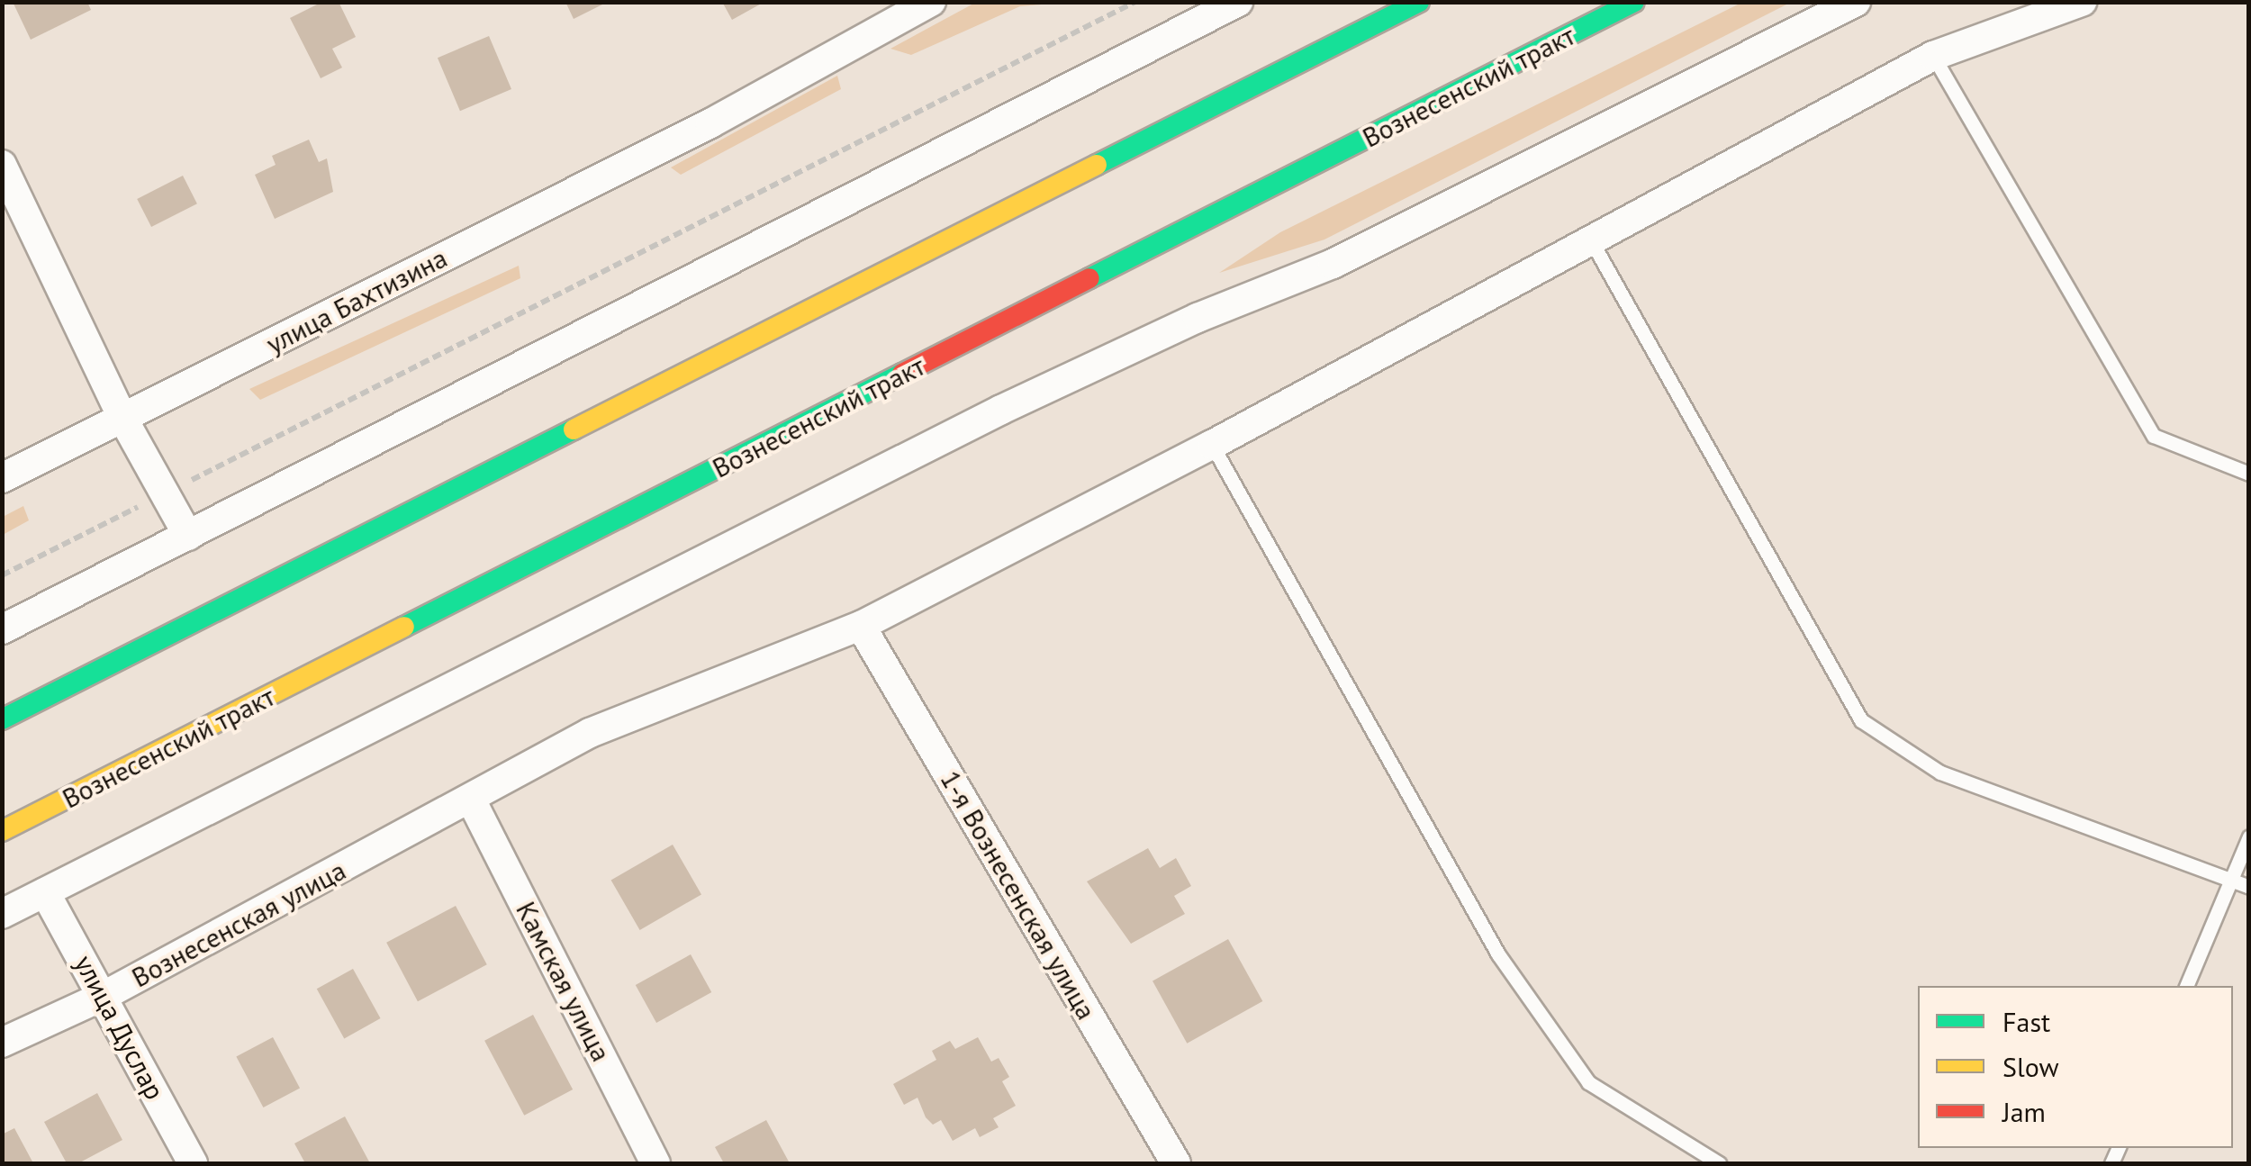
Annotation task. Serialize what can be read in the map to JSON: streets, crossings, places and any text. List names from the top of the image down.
{
  "streets": {
    "main road": ["Вознесенский тракт"],
    "street": [
      "улица Бахтизина",
      "1-я Вознесенская улица",
      "Вознесенская улица",
      "Камская улица",
      "улица Дуслар"
    ]
  },
  "crossings": [
    ["1-я Вознесенская улица", "Вознесенская улица"],
    ["Вознесенская улица", "Камская улица"],
    ["Вознесенская улица", "улица Дуслар"]
  ],
  "legend": ["Fast", "Slow", "Jam"]
}
